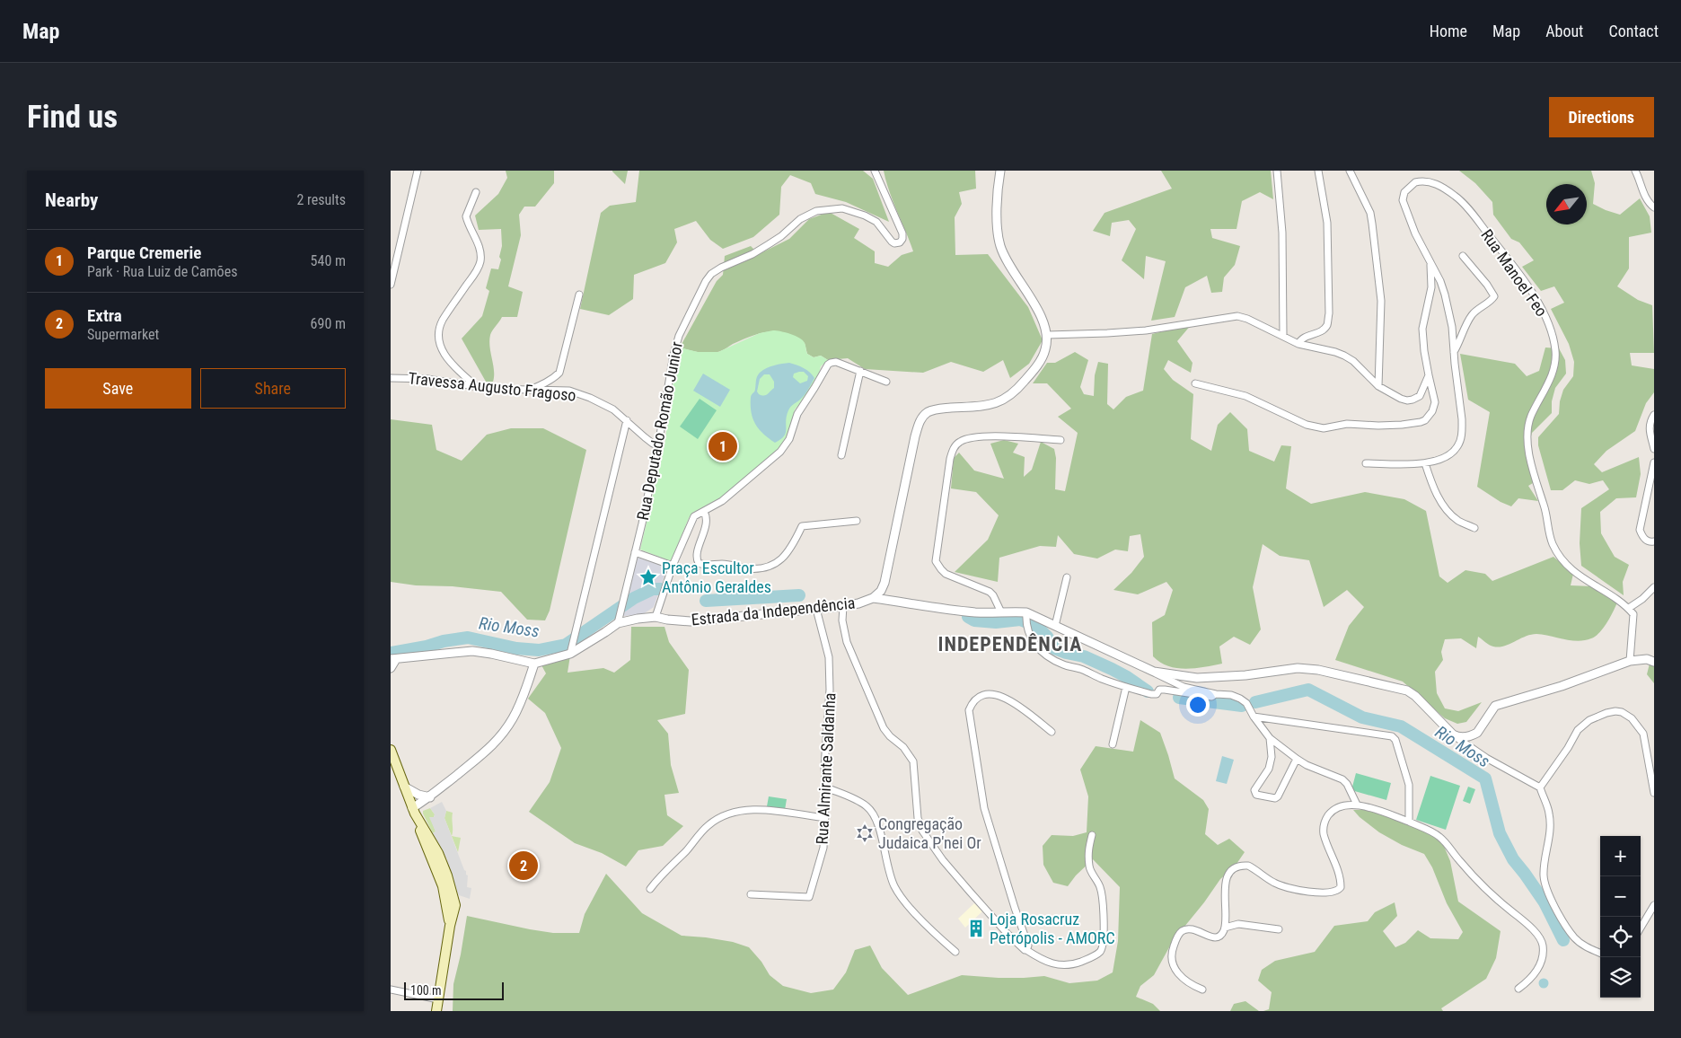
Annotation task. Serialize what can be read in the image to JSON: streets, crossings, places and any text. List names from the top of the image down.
{
  "streets": {
    "street": [
      "Rua Manoel Feo",
      "Travessa Augusto Fragoso",
      "Rua Deputado Romão Junior",
      "Estrada da Independência",
      "Rua Almirante Saldanha"
    ]
  },
  "crossings": [
    ["Travessa Augusto Fragoso", "Rua Deputado Romão Junior"],
    ["Rua Deputado Romão Junior", "Estrada da Independência"],
    ["Estrada da Independência", "Rua Almirante Saldanha"]
  ],
  "districts": ["INDEPENDÊNCIA"],
  "water": ["Rio Moss"],
  "places": {
    "place": ["Praça Escultor Antônio Geraldes"],
    "synagogue": ["Congregação Judaica P'nei Or"],
    "building": ["Loja Rosacruz Petrópolis - AMORC"]
  },
  "scale_bar": "100 m",
  "north": "bottom left",
  "page": {
    "header": "Map",
    "nav": [
      "Home",
      "Map",
      "About",
      "Contact"
    ],
    "buttons": [
      "Directions",
      ["Save", "Share"]
    ],
    "title": "Find us",
    "heading": ["Nearby", "2 results"],
    "list": [
      {
        "mark": "1",
        "name": "Parque Cremerie",
        "note": "Park · Rua Luiz de Camões",
        "value": "540 m"
      },
      {
        "mark": "2",
        "name": "Extra",
        "note": "Supermarket",
        "value": "690 m"
      }
    ],
    "pins": ["1", "2"],
    "map_buttons": ["+", "−"],
    "scale": "100 m"
  }
}
